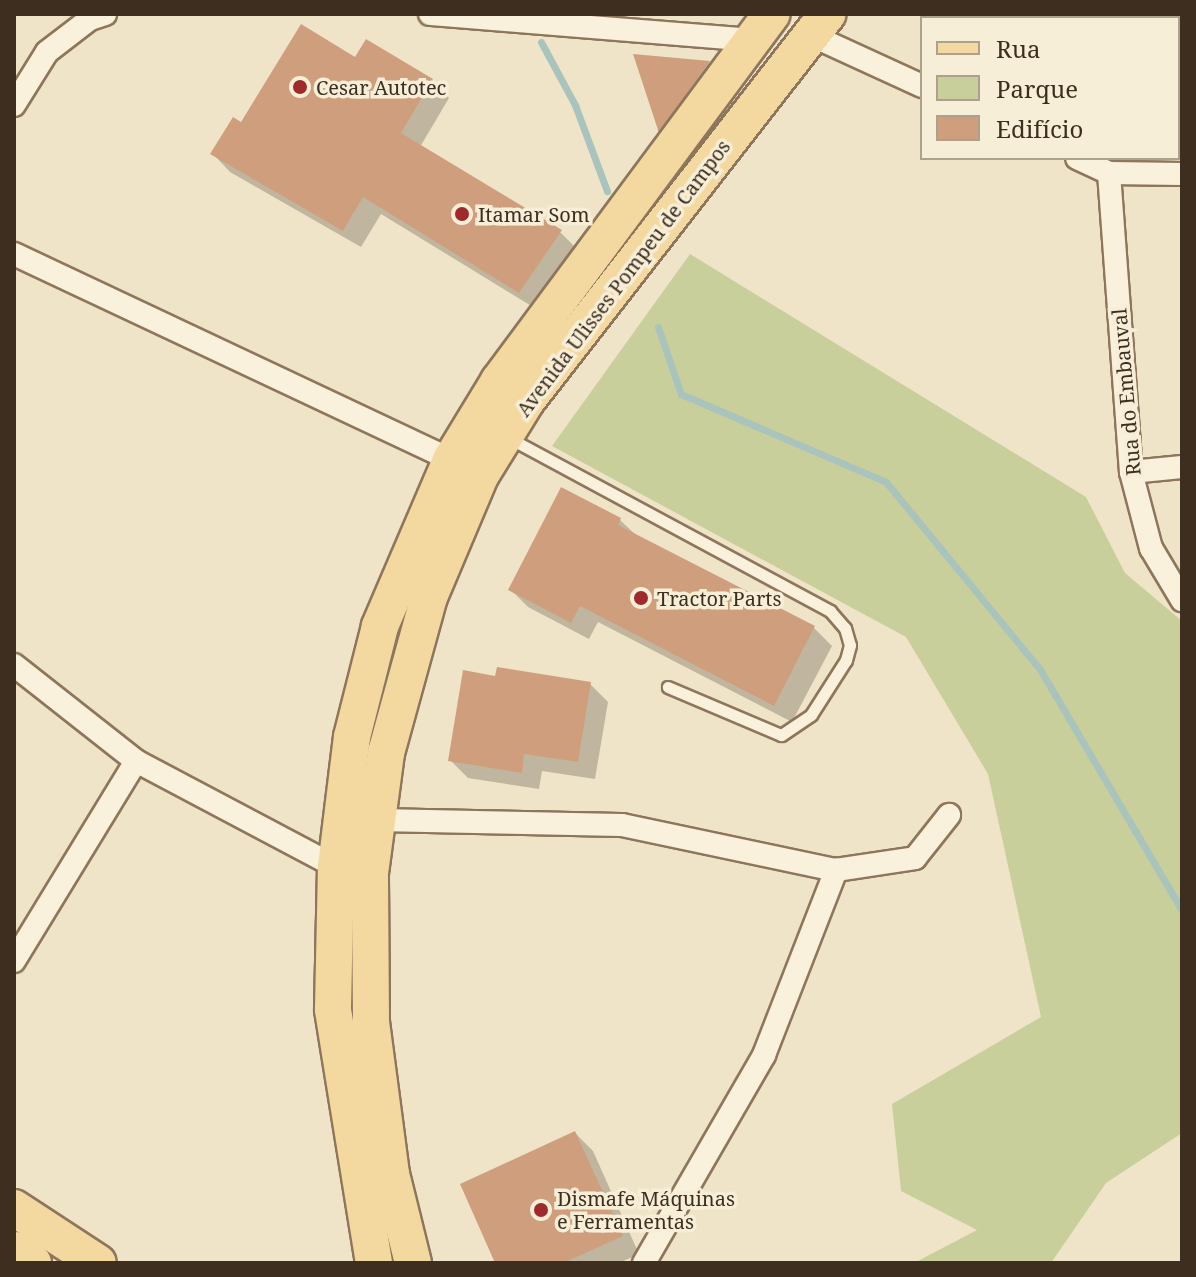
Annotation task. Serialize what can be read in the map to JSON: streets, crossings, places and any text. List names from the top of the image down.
{
  "streets": {
    "main road": ["Avenida Ulisses Pompeu de Campos"],
    "street": ["Rua do Embauval"]
  },
  "places": [
    "Cesar Autotec",
    "Itamar Som",
    "Tractor Parts",
    "Dismafe Máquinas e Ferramentas"
  ],
  "legend": ["Rua", "Parque", "Edifício"]
}
